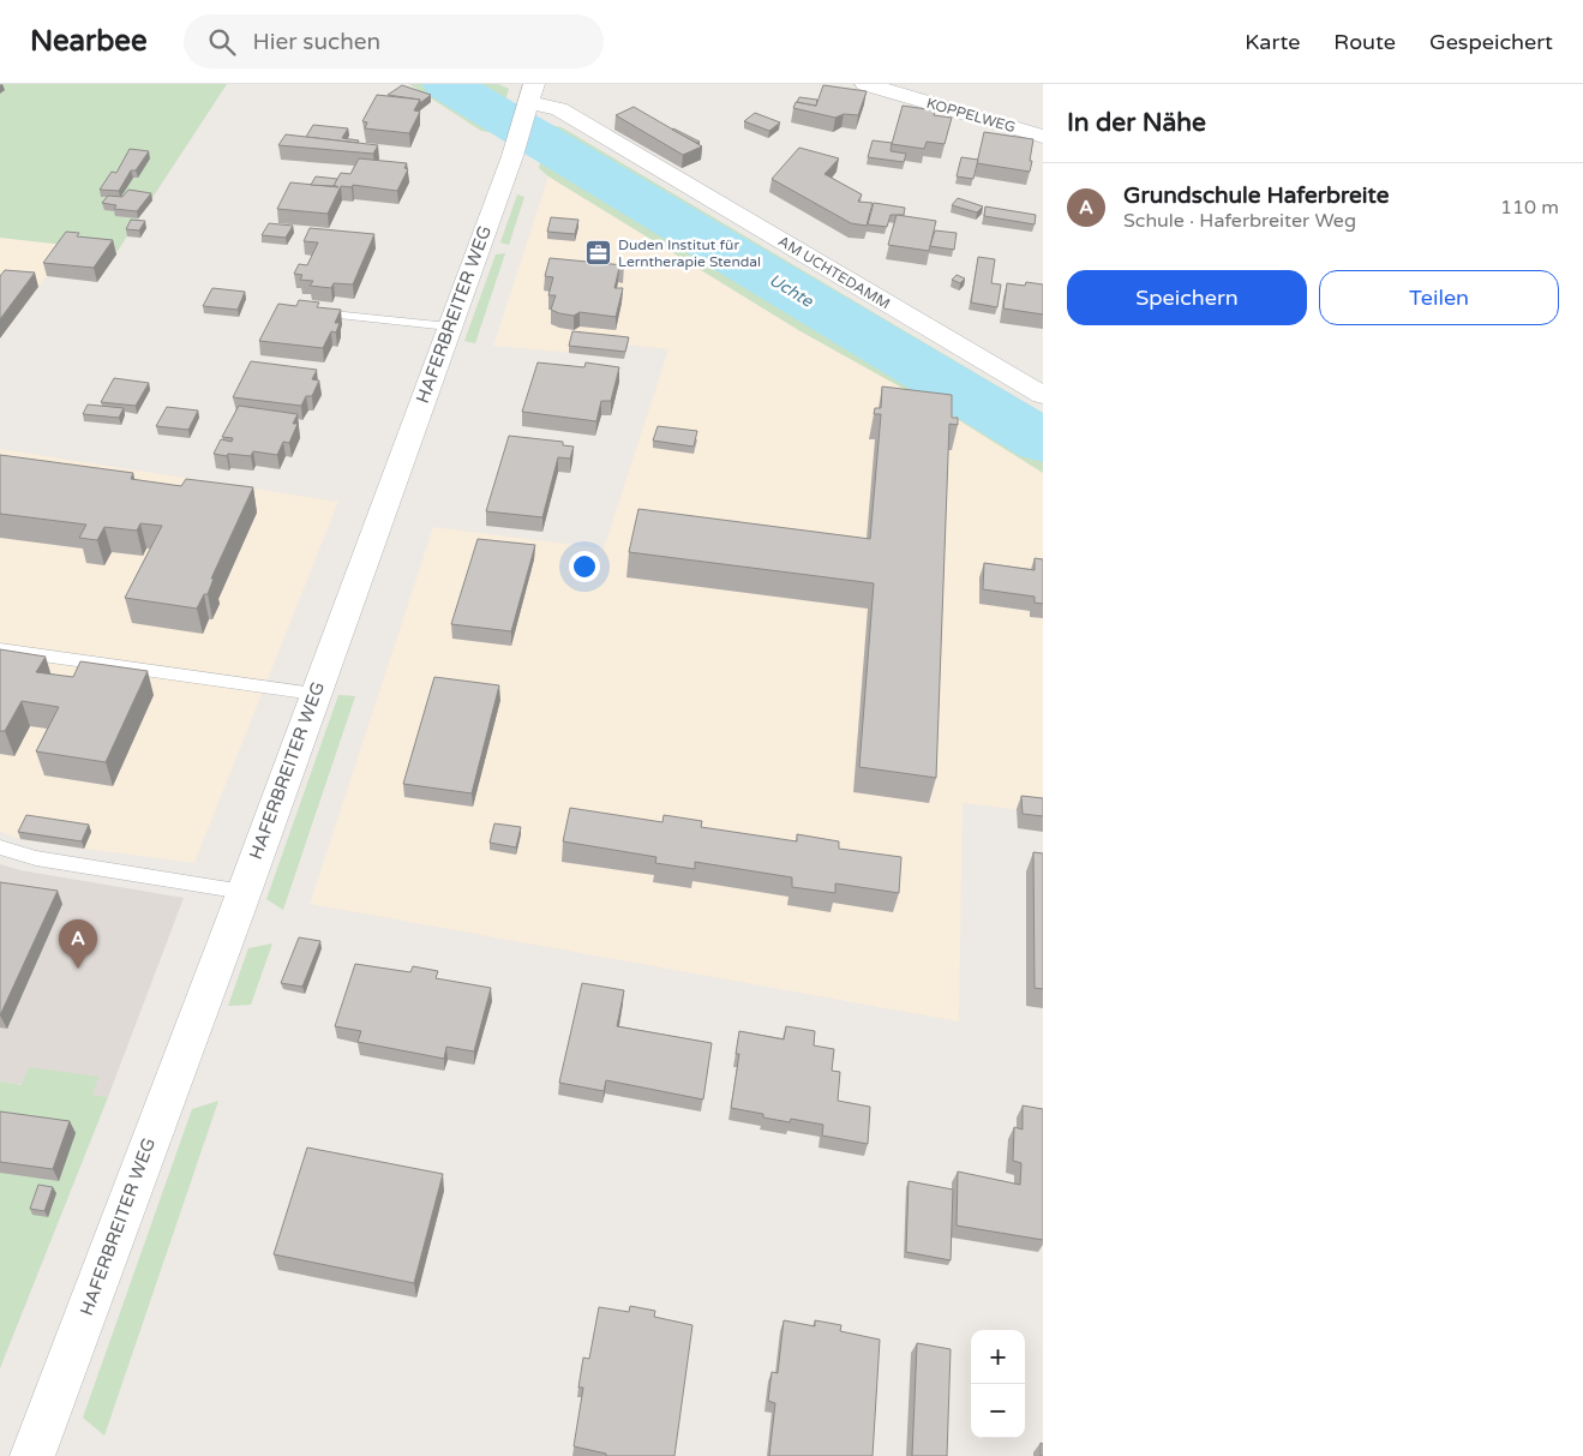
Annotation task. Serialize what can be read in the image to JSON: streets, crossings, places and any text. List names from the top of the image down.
{
  "streets": {
    "street": ["KOPPELWEG", "AM UCHTEDAMM", "HAFERBREITER WEG"]
  },
  "crossings": [
    ["AM UCHTEDAMM", "HAFERBREITER WEG"]
  ],
  "water": ["Uchte"],
  "places": {
    "office": ["Duden Institut für Lerntherapie Stendal"]
  },
  "page": {
    "header": "Nearbee",
    "search": "Hier suchen",
    "nav": ["Karte", "Route", "Gespeichert"],
    "heading": "In der Nähe",
    "list": [
      {
        "mark": "A",
        "name": "Grundschule Haferbreite",
        "note": "Schule · Haferbreiter Weg",
        "value": "110 m"
      }
    ],
    "buttons": ["Speichern", "Teilen"],
    "pins": "A",
    "map_buttons": ["+", "−"]
  }
}
